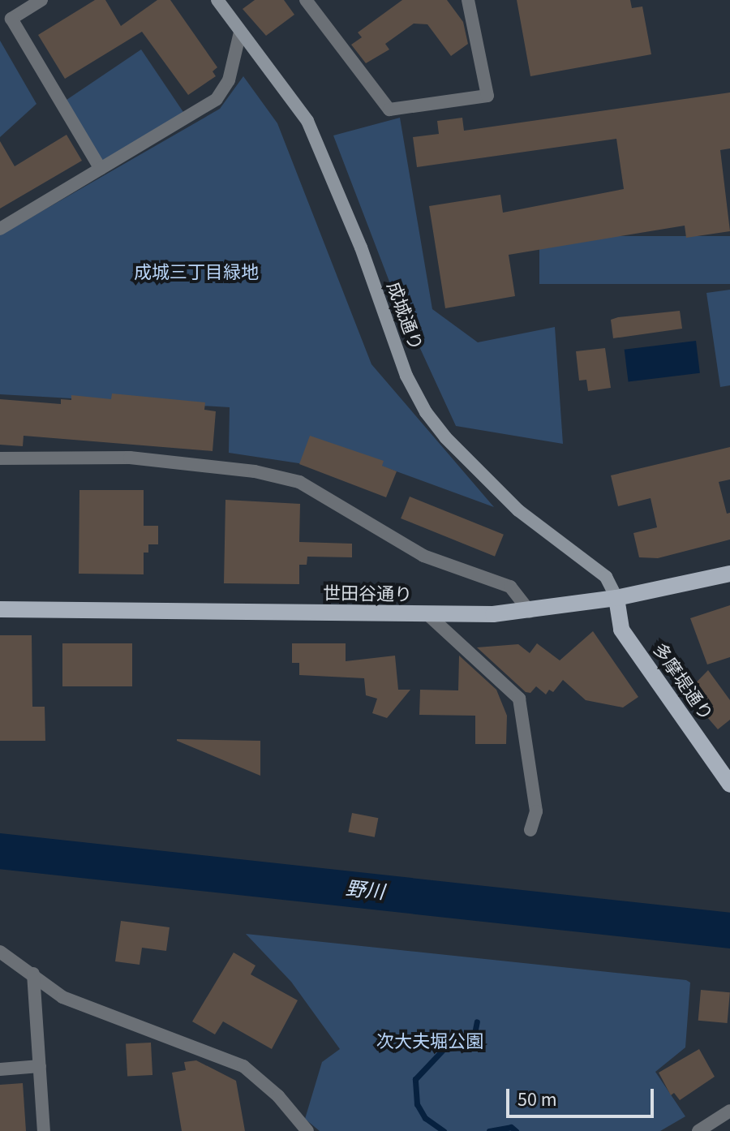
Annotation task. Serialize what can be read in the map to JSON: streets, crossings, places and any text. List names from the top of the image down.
{
  "streets": {
    "main road": ["世田谷通り", "多摩堤通り"],
    "street": ["成城通り"]
  },
  "crossings": [
    ["成城通り", "世田谷通り"],
    ["成城通り", "多摩堤通り"],
    ["世田谷通り", "多摩堤通り"]
  ],
  "water": ["野川"],
  "parks": ["成城三丁目緑地", "次大夫堀公園"],
  "scale_bar": "50 m"
}
